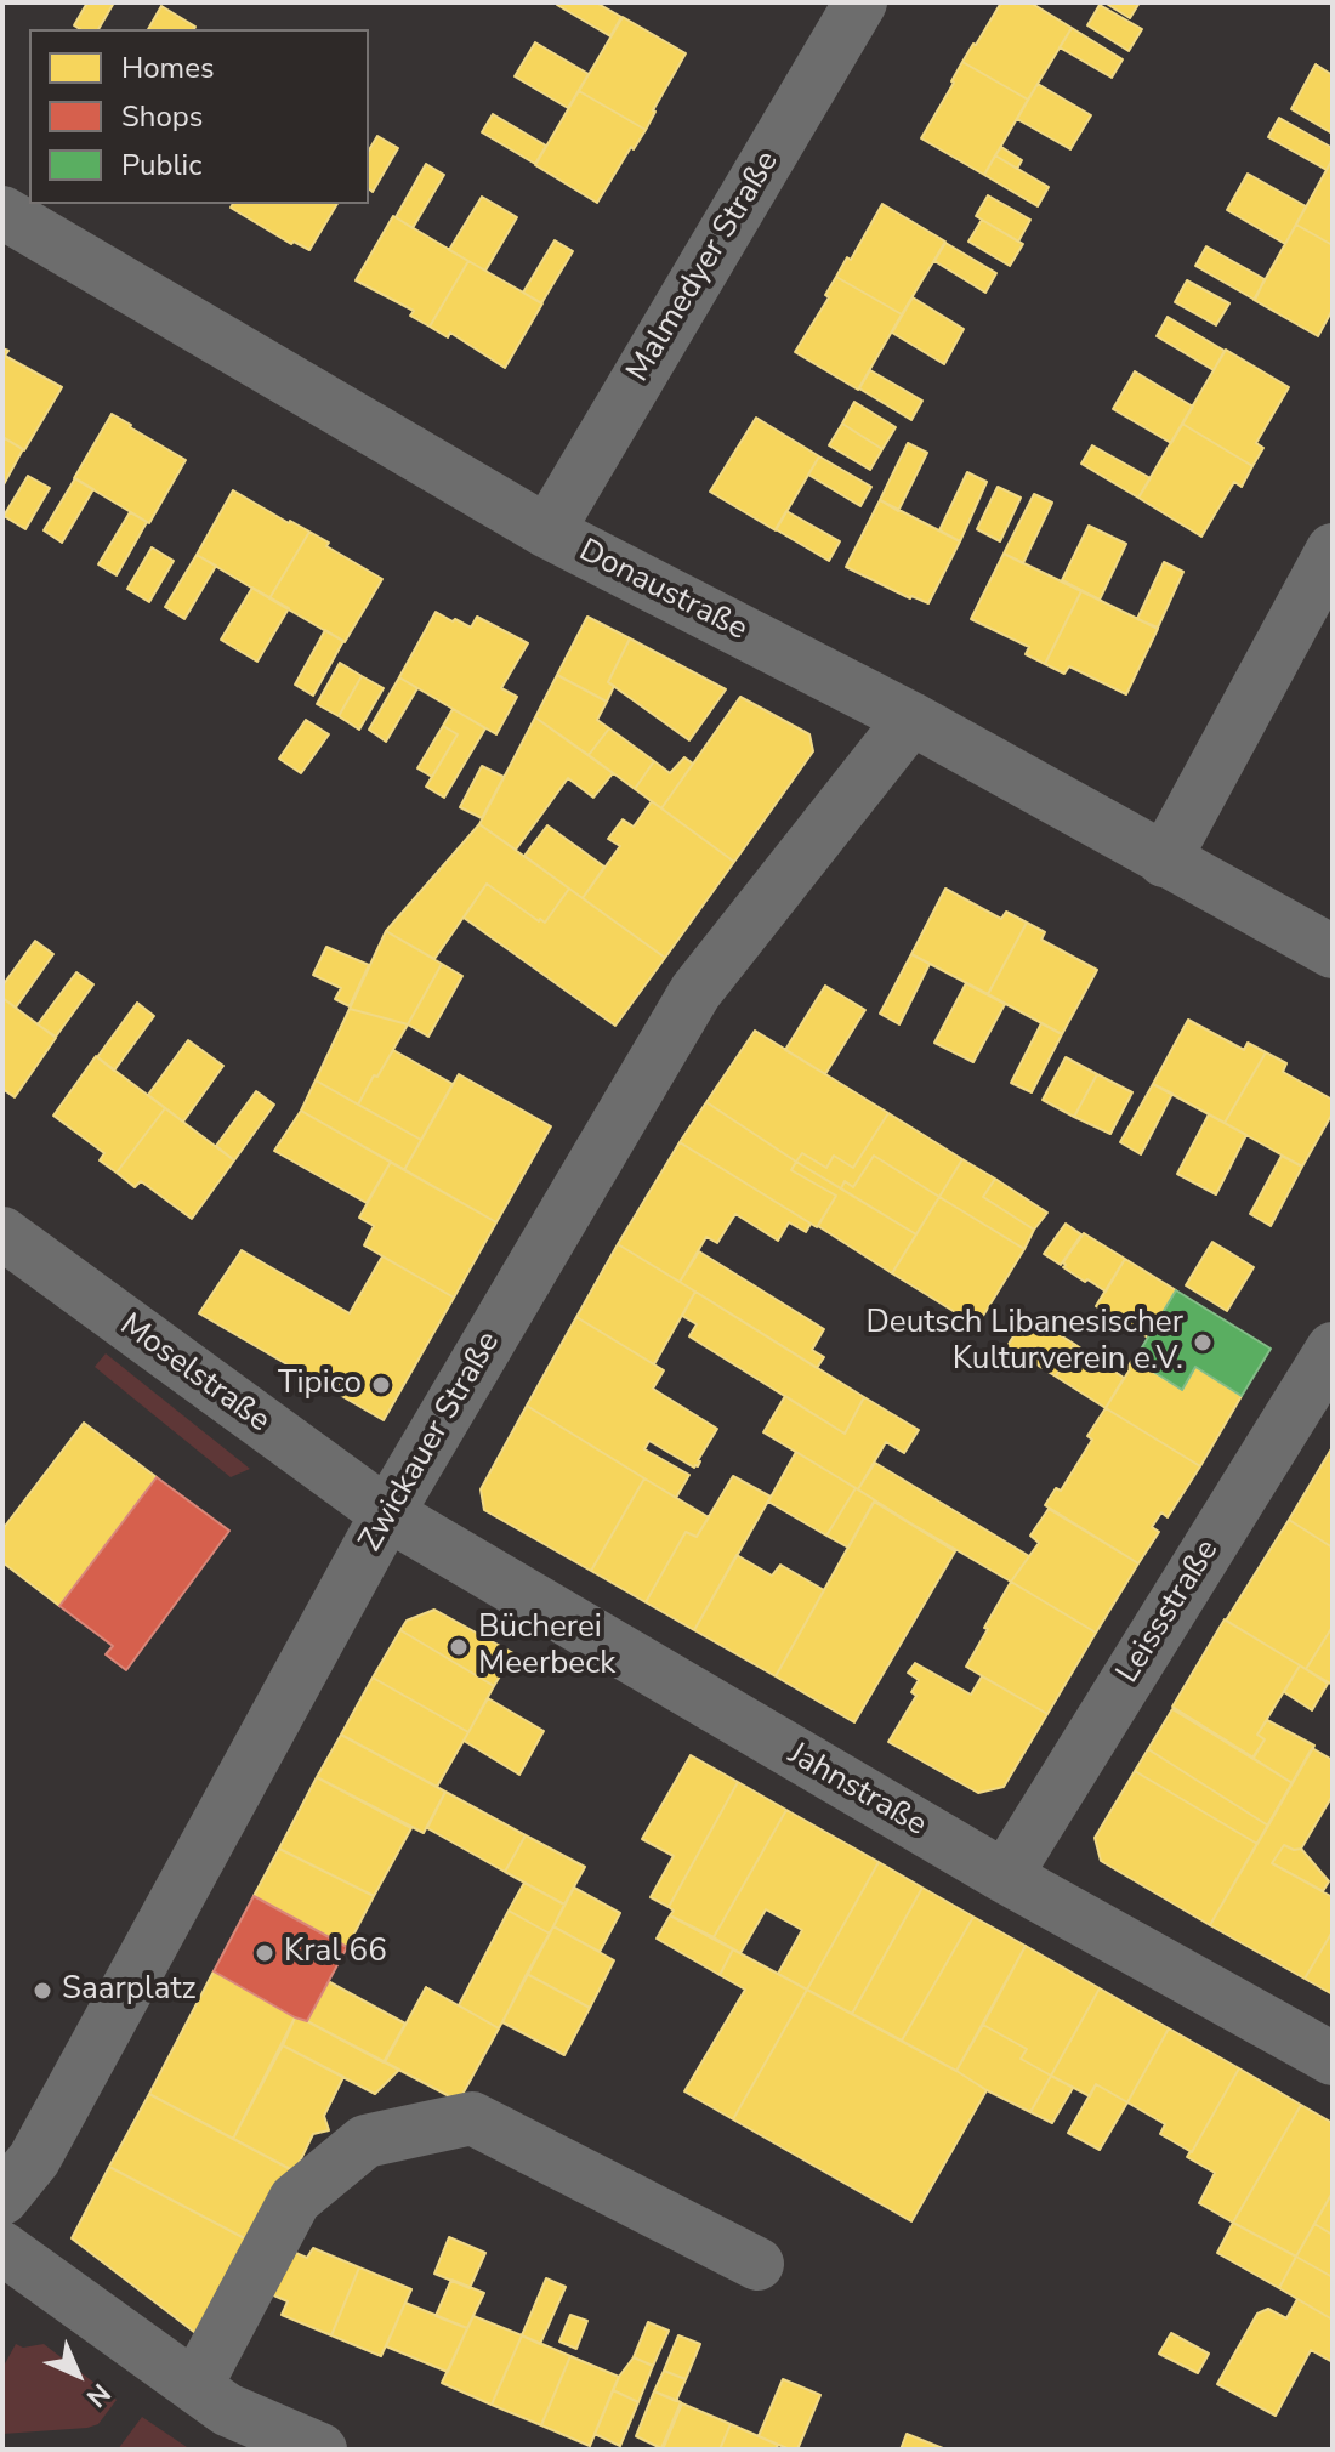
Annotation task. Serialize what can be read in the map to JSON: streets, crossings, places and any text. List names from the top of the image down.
{
  "streets": {
    "street": [
      "Malmedyer Straße",
      "Donaustraße",
      "Moselstraße",
      "Zwickauer Straße",
      "Leissstraße",
      "Jahnstraße"
    ]
  },
  "crossings": [
    ["Malmedyer Straße", "Donaustraße"],
    ["Donaustraße", "Zwickauer Straße"],
    ["Moselstraße", "Zwickauer Straße"],
    ["Moselstraße", "Jahnstraße"],
    ["Zwickauer Straße", "Jahnstraße"],
    ["Leissstraße", "Jahnstraße"]
  ],
  "places": [
    "Deutsch Libanesischer Kulturverein e.V.",
    "Tipico",
    "Bücherei Meerbeck",
    "Kral 66",
    "Saarplatz"
  ],
  "legend": ["Homes", "Shops", "Public"],
  "north": "bottom right"
}
